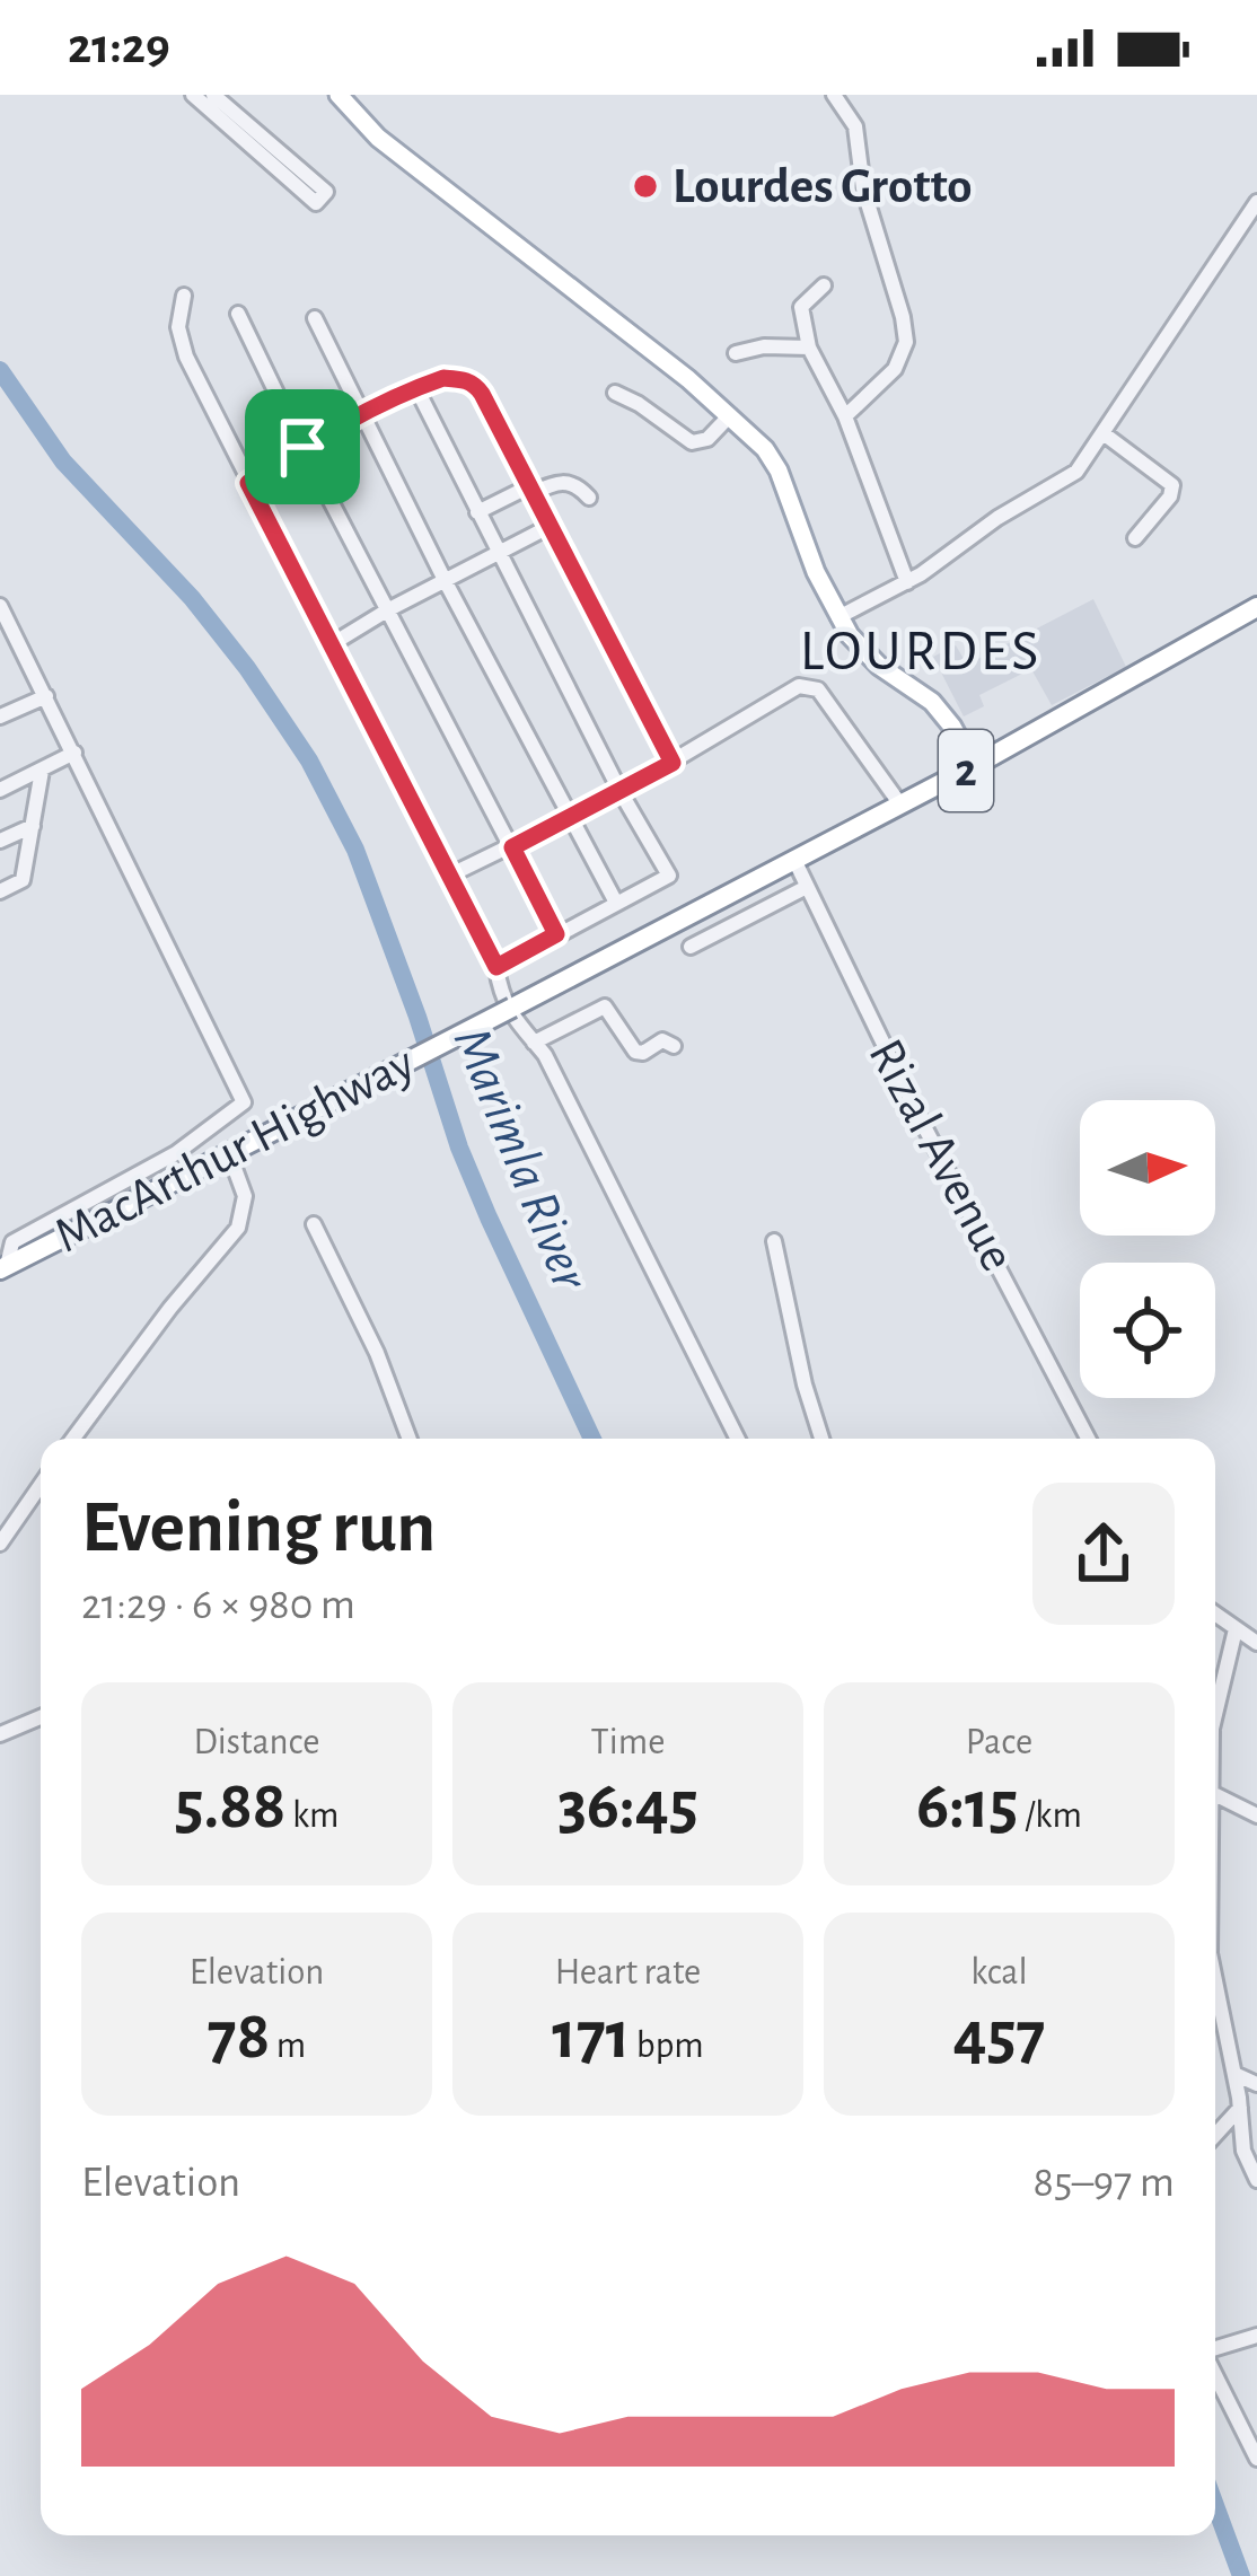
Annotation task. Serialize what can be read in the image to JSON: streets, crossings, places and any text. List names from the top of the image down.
{
  "streets": {
    "highway": ["2", "MacArthur Highway"],
    "street": ["Rizal Avenue"]
  },
  "crossings": [
    ["MacArthur Highway", "Rizal Avenue"]
  ],
  "districts": ["LOURDES"],
  "water": ["Marimla River"],
  "places": ["Lourdes Grotto"],
  "north": "right",
  "page": {
    "status": "21:29",
    "heading": ["Evening run", "21:29 · 6 × 980 m"],
    "stats": [
      ["Distance", "5.88 km"],
      ["Time", "36:45"],
      ["Pace", "6:15 /km"],
      ["Elevation", "78 m"],
      ["Heart rate", "171 bpm"],
      ["kcal", "457"]
    ],
    "chart": ["Elevation", "85–97 m"]
  }
}
